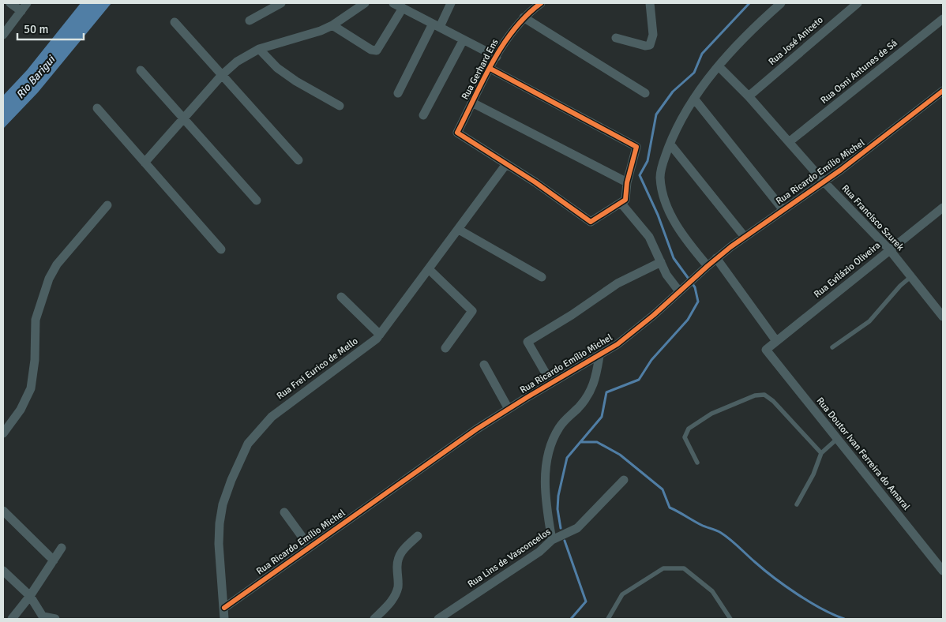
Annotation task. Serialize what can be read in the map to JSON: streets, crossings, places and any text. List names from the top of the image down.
{
  "streets": {
    "street": [
      "Rua José Aniceto",
      "Rua Gerhard Ens",
      "Rua Osni Antunes de Sá",
      "Rua Ricardo Emílio Michel",
      "Rua Francisco Szurek",
      "Rua Evilázio Oliveira",
      "Rua Frei Eurico de Mello",
      "Rua Doutor Ivan Ferreira do Amaral",
      "Rua Lins de Vasconcelos"
    ]
  },
  "crossings": [
    ["Rua José Aniceto", "Rua Francisco Szurek"],
    ["Rua Gerhard Ens", "Rua Frei Eurico de Mello"],
    ["Rua Osni Antunes de Sá", "Rua Francisco Szurek"],
    ["Rua Ricardo Emílio Michel", "Rua Francisco Szurek"],
    ["Rua Ricardo Emílio Michel", "Rua Frei Eurico de Mello"],
    ["Rua Francisco Szurek", "Rua Evilázio Oliveira"],
    ["Rua Evilázio Oliveira", "Rua Doutor Ivan Ferreira do Amaral"]
  ],
  "water": ["Rio Barigui"],
  "scale_bar": "50 m"
}
